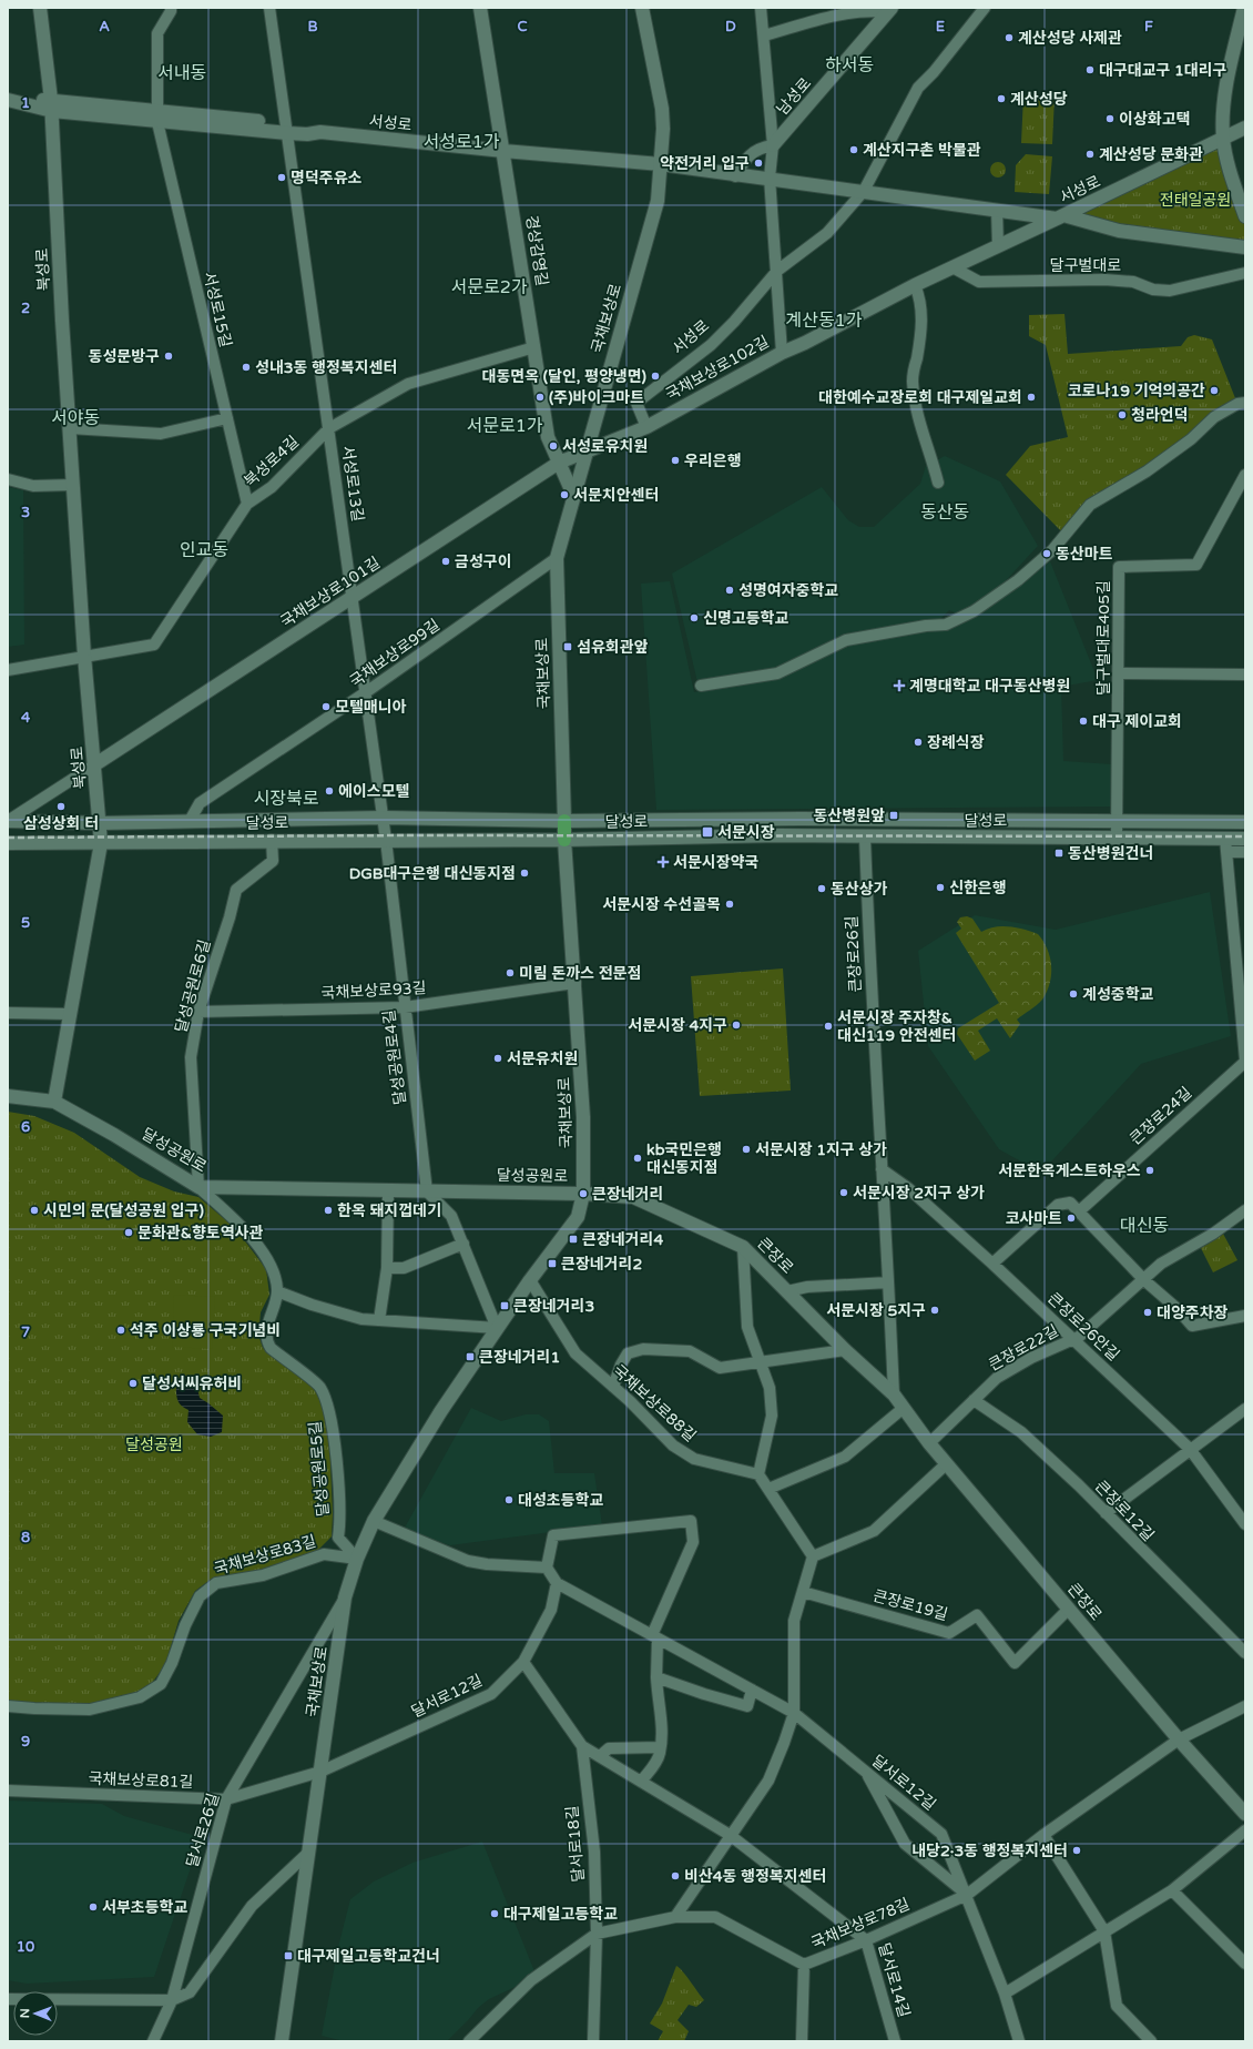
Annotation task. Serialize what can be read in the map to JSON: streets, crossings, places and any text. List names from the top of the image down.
{
  "streets": {
    "main road": ["국채보상로"],
    "street": [
      "남성로",
      "서성로",
      "경상감영길",
      "달구벌대로",
      "북성로",
      "서성로15길",
      "국채보상로102길",
      "북성로4길",
      "서성로13길",
      "국채보상로101길",
      "달구벌대로405길",
      "국채보상로99길",
      "달성로",
      "큰장로26길",
      "달성공원로6길",
      "국채보상로93길",
      "달성공원로4길",
      "큰장로24길",
      "달성공원로",
      "큰장로",
      "큰장로26안길",
      "큰장로22길",
      "국채보상로88길",
      "달성공원로5길",
      "큰장로12길",
      "국채보상로83길",
      "큰장로19길",
      "달서로12길",
      "국채보상로81길",
      "달서로26길",
      "달서로18길",
      "국채보상로78길",
      "달서로14길"
    ]
  },
  "crossings": [
    ["서성로", "경상감영길"],
    ["서성로", "북성로"],
    ["서성로", "서성로15길"],
    ["서성로", "국채보상로"],
    ["서성로", "국채보상로102길"],
    ["서성로", "서성로13길"],
    ["경상감영길", "국채보상로"],
    ["경상감영길", "북성로4길"],
    ["경상감영길", "국채보상로101길"],
    ["달구벌대로", "국채보상로102길"],
    ["북성로", "북성로4길"],
    ["북성로", "국채보상로101길"],
    ["북성로", "달성로"],
    ["북성로", "달성공원로"],
    ["서성로15길", "북성로4길"],
    ["국채보상로", "국채보상로102길"],
    ["국채보상로", "국채보상로101길"],
    ["국채보상로", "국채보상로99길"],
    ["국채보상로", "달성로"],
    ["국채보상로", "국채보상로93길"],
    ["국채보상로", "달성공원로"],
    ["국채보상로", "큰장로"],
    ["국채보상로", "국채보상로88길"],
    ["국채보상로", "달성공원로5길"],
    ["국채보상로", "국채보상로83길"],
    ["국채보상로", "달서로12길"],
    ["국채보상로", "국채보상로81길"],
    ["국채보상로", "달서로26길"],
    ["국채보상로102길", "국채보상로101길"],
    ["북성로4길", "서성로13길"],
    ["서성로13길", "국채보상로101길"],
    ["서성로13길", "국채보상로99길"],
    ["서성로13길", "달성로"],
    ["서성로13길", "달성공원로4길"],
    ["달구벌대로405길", "달성로"],
    ["달성로", "큰장로26길"],
    ["달성로", "달성공원로6길"],
    ["달성로", "달성공원로4길"],
    ["큰장로26길", "큰장로"],
    ["큰장로26길", "큰장로26안길"],
    ["달성공원로6길", "국채보상로93길"],
    ["달성공원로6길", "달성공원로"],
    ["국채보상로93길", "달성공원로4길"],
    ["달성공원로4길", "달성공원로"],
    ["달성공원로", "큰장로"],
    ["큰장로", "큰장로22길"],
    ["큰장로", "큰장로19길"],
    ["큰장로", "국채보상로78길"],
    ["큰장로26안길", "큰장로22길"],
    ["큰장로22길", "큰장로12길"],
    ["달성공원로5길", "국채보상로83길"],
    ["달서로12길", "국채보상로81길"],
    ["달서로12길", "달서로18길"],
    ["달서로12길", "국채보상로78길"],
    ["국채보상로81길", "달서로26길"],
    ["달서로18길", "국채보상로78길"],
    ["달서로18길", "달서로14길"],
    ["국채보상로78길", "달서로14길"]
  ],
  "districts": [
    "하서동",
    "서내동",
    "서성로1가",
    "서문로2가",
    "계산동1가",
    "서야동",
    "서문로1가",
    "동산동",
    "인교동",
    "시장북로",
    "대신동"
  ],
  "parks": ["전태일공원", "달성공원"],
  "places": {
    "other": [
      "계산성당 사제관",
      "대구대교구 1대리구",
      "계산성당",
      "이상화고택",
      "계산지구촌 박물관",
      "계산성당 문화관",
      "약전거리 입구",
      "명덕주유소",
      "동성문방구",
      "성내3동 행정복지센터",
      "대동면옥 (달인, 평양냉면)",
      "코로나19 기억의공간",
      "(주)바이크마트",
      "대한예수교장로회 대구제일교회",
      "청라언덕",
      "서성로유치원",
      "우리은행",
      "서문치안센터",
      "동산마트",
      "금성구이",
      "성명여자중학교",
      "신명고등학교",
      "모텔매니아",
      "대구 제이교회",
      "장례식장",
      "에이스모텔",
      "삼성상회 터",
      "DGB대구은행 대신동지점",
      "신한은행",
      "동산상가",
      "서문시장 수선골목",
      "미림 돈까스 전문점",
      "계성중학교",
      "서문시장 4지구",
      "서문시장 주자창& 대신119 안전센터",
      "서문유치원",
      "서문시장 1지구 상가",
      "kb국민은행 대신동지점",
      "서문한옥게스트하우스",
      "서문시장 2지구 상가",
      "큰장네거리",
      "시민의 문(달성공원 입구)",
      "한옥 돼지껍데기",
      "코사마트",
      "문화관&향토역사관",
      "서문시장 5지구",
      "대양주차장",
      "석주 이상룡 구국기념비",
      "달성서씨유허비",
      "대성초등학교",
      "내당2·3동 행정복지센터",
      "비산4동 행정복지센터",
      "서부초등학교",
      "대구제일고등학교"
    ],
    "transit": [
      "섬유회관앞",
      "동산병원앞",
      "서문시장",
      "동산병원건너",
      "큰장네거리4",
      "큰장네거리2",
      "큰장네거리3",
      "큰장네거리1",
      "대구제일고등학교건너"
    ],
    "health": ["계명대학교 대구동산병원", "서문시장약국"]
  },
  "north": "left",
  "grid": {
    "columns": [
      "A",
      "B",
      "C",
      "D",
      "E",
      "F"
    ],
    "rows": [
      "1",
      "2",
      "3",
      "4",
      "5",
      "6",
      "7",
      "8",
      "9",
      "10"
    ]
  }
}
